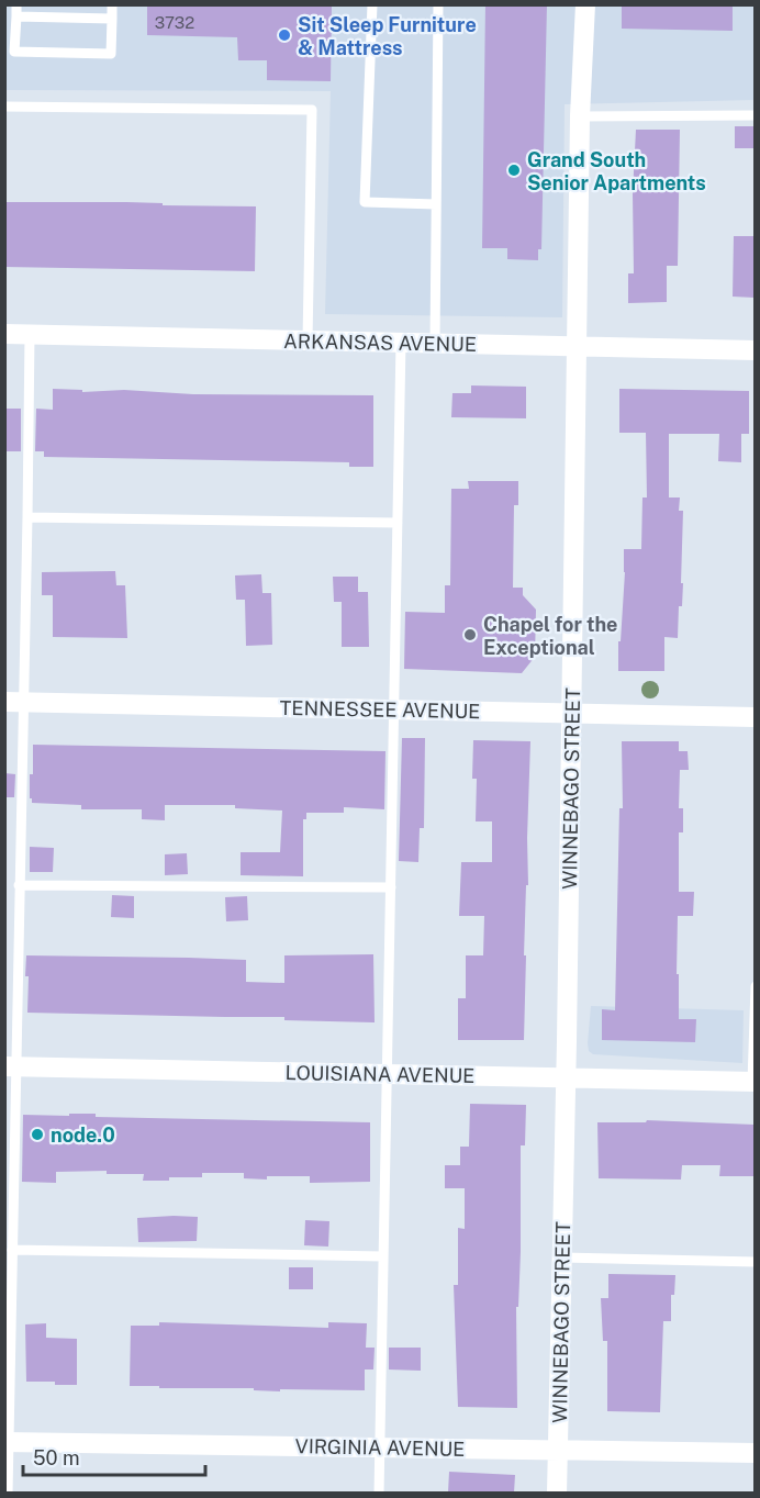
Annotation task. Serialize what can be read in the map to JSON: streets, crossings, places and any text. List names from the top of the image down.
{
  "streets": {
    "street": [
      "ARKANSAS AVENUE",
      "TENNESSEE AVENUE",
      "WINNEBAGO STREET",
      "LOUISIANA AVENUE",
      "VIRGINIA AVENUE"
    ]
  },
  "crossings": [
    ["ARKANSAS AVENUE", "WINNEBAGO STREET"],
    ["TENNESSEE AVENUE", "WINNEBAGO STREET"],
    ["WINNEBAGO STREET", "LOUISIANA AVENUE"],
    ["WINNEBAGO STREET", "VIRGINIA AVENUE"]
  ],
  "places": [
    "Sit Sleep Furniture & Mattress",
    "Grand South Senior Apartments",
    "Chapel for the Exceptional",
    "node.0"
  ],
  "house_numbers": ["3732"],
  "scale_bar": "50 m"
}
